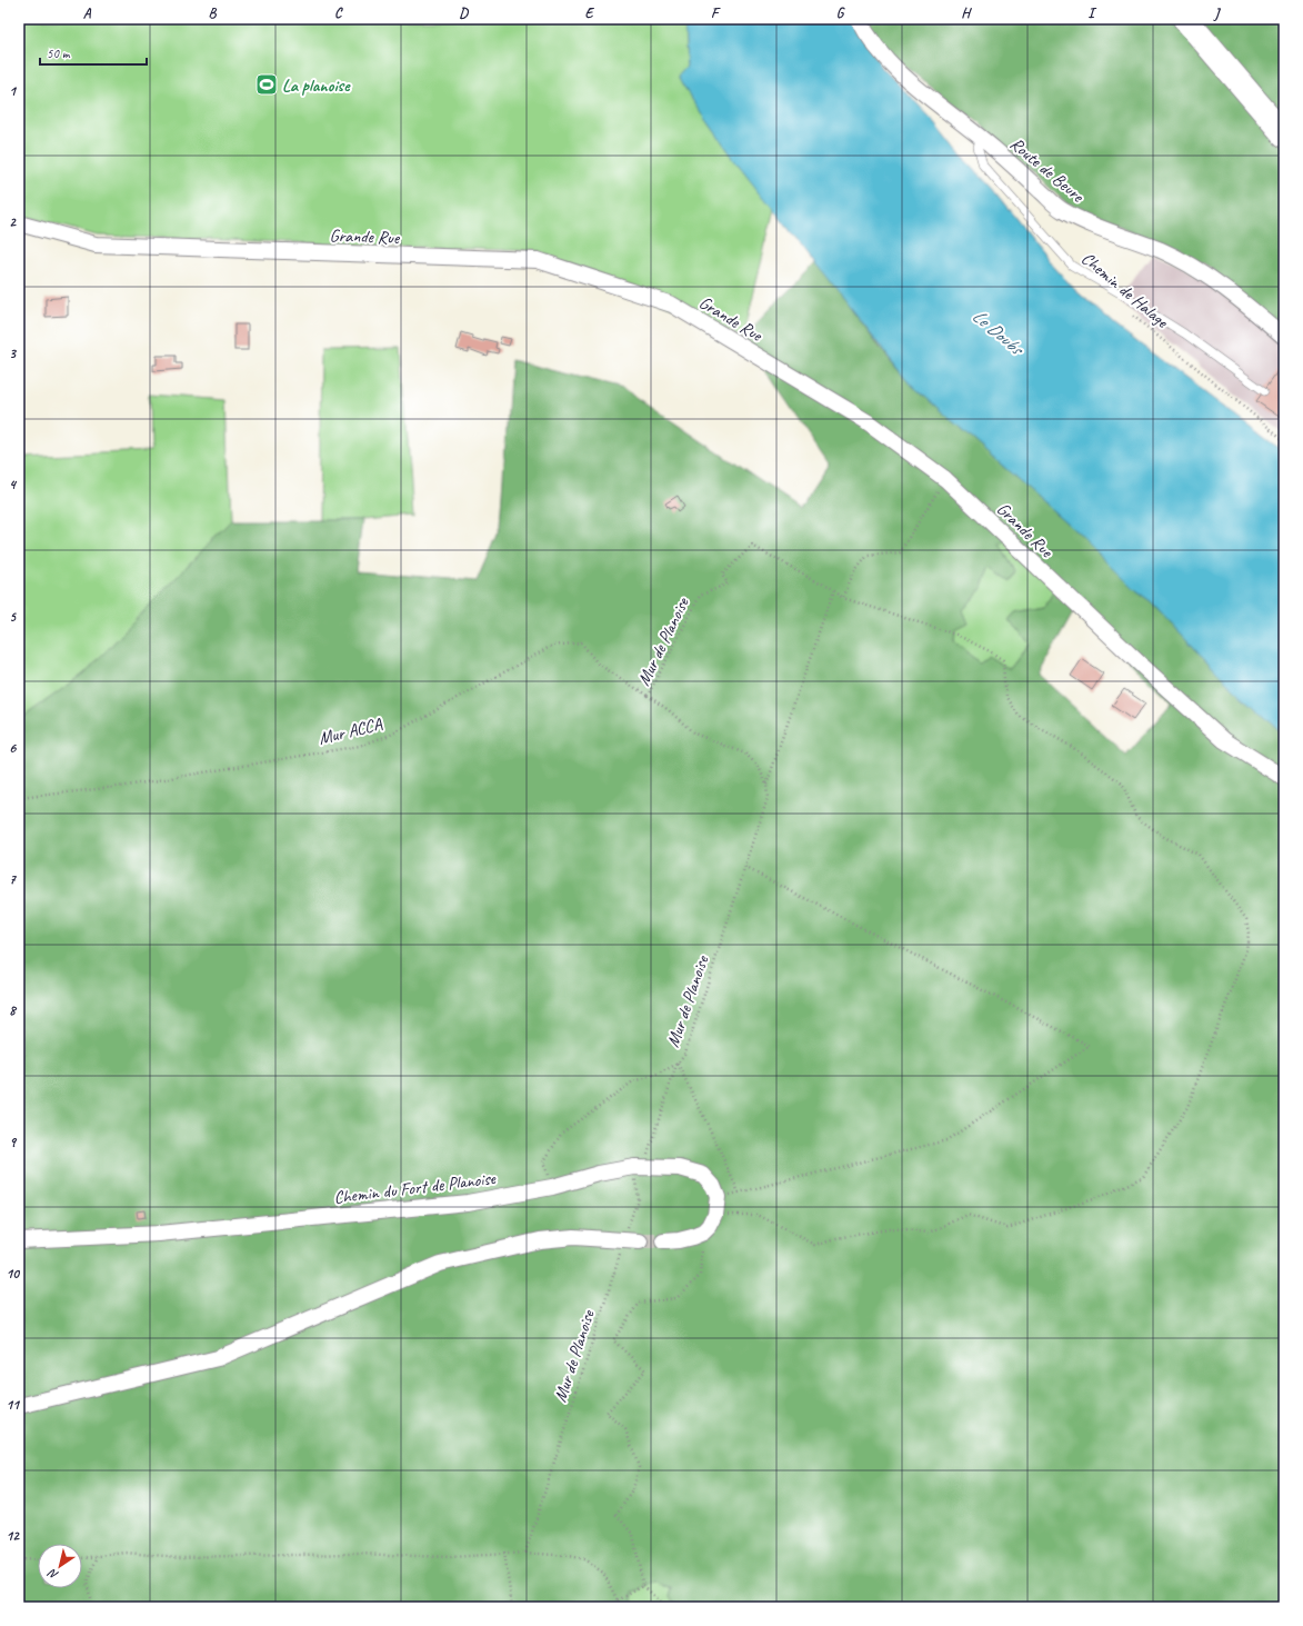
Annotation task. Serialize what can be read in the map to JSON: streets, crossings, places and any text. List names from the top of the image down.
{
  "streets": {
    "street": ["Route de Beure", "Grande Rue", "Chemin du Fort de Planoise"],
    "lane": ["Chemin de Halage"],
    "path": ["Mur de Planoise", "Mur ACCA"]
  },
  "crossings": [
    ["Route de Beure", "Chemin de Halage"],
    ["Mur de Planoise", "Mur ACCA"],
    ["Mur de Planoise", "Chemin du Fort de Planoise"]
  ],
  "water": ["Le Doubs"],
  "places": {
    "sports": ["La planoise"]
  },
  "scale_bar": "50 m",
  "north": "bottom left",
  "grid": {
    "columns": [
      "A",
      "B",
      "C",
      "D",
      "E",
      "F",
      "G",
      "H",
      "I",
      "J"
    ],
    "rows": [
      "1",
      "2",
      "3",
      "4",
      "5",
      "6",
      "7",
      "8",
      "9",
      "10",
      "11",
      "12"
    ]
  }
}
